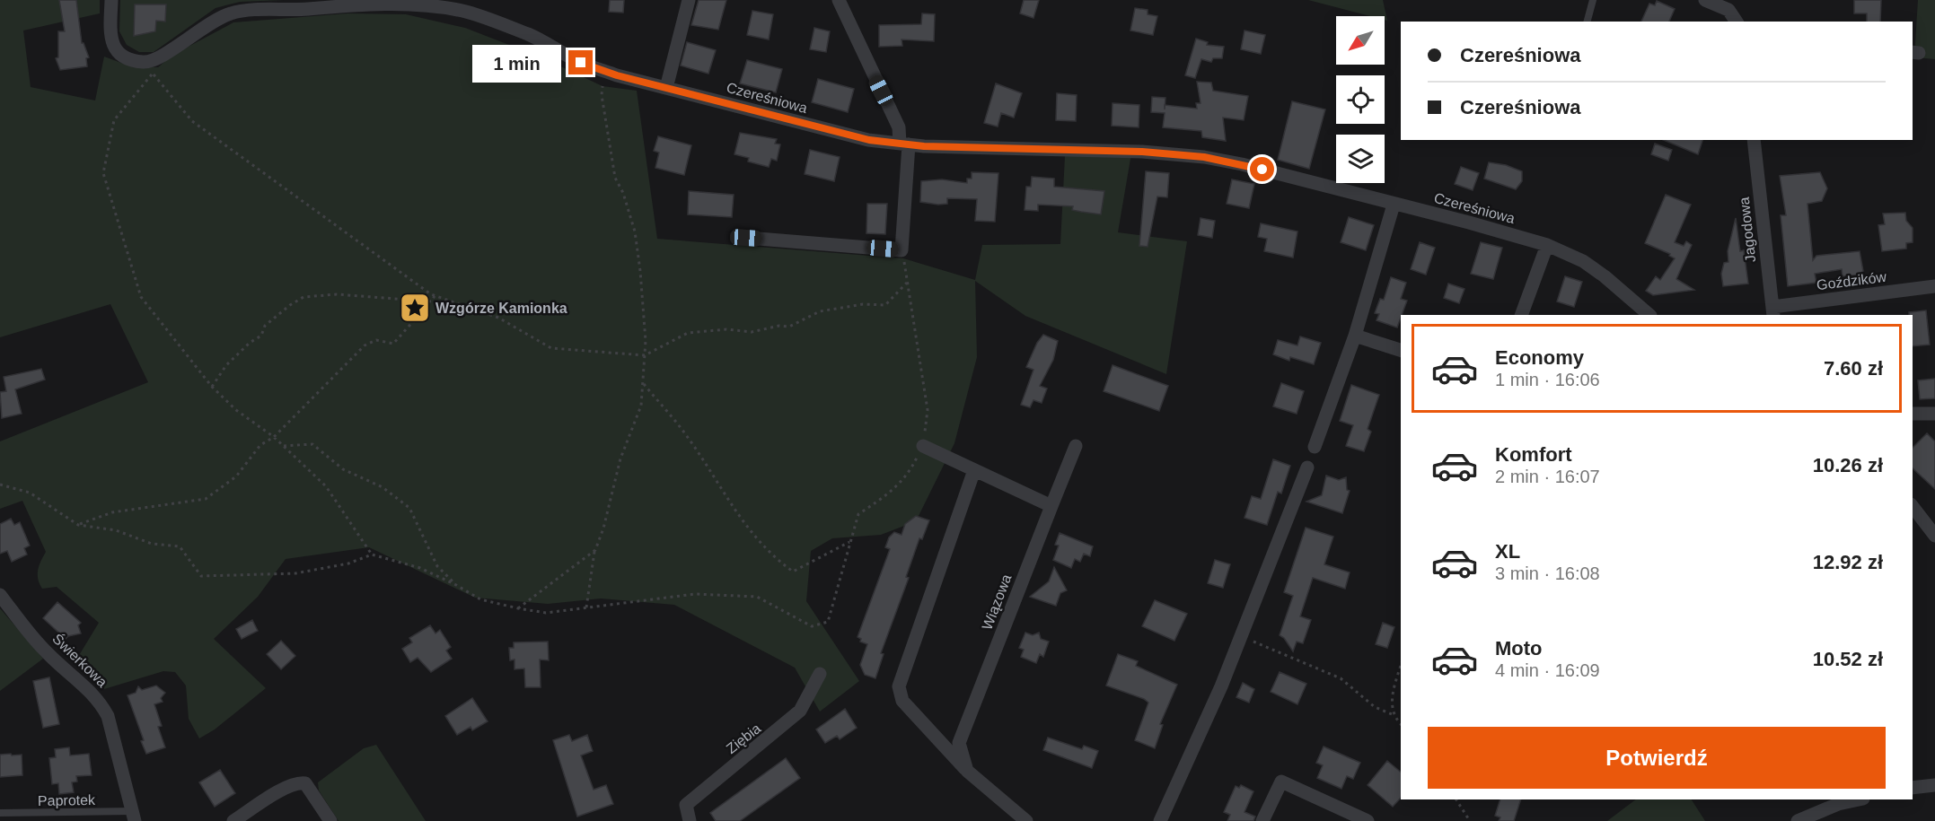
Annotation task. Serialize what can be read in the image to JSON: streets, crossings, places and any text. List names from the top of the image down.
{
  "streets": {
    "street": [
      "Czereśniowa",
      "Jagodowa",
      "Goździków",
      "Wiązowa",
      "Świerkowa",
      "Ziębia"
    ],
    "lane": ["Paprotek"]
  },
  "crossings": [
    ["Jagodowa", "Goździków"],
    ["Świerkowa", "Paprotek"]
  ],
  "places": {
    "place": ["Wzgórze Kamionka"]
  },
  "north": "bottom left",
  "page": {
    "banner": ["Czereśniowa", "Czereśniowa"],
    "bubble": "1 min",
    "list": [
      {
        "name": "Economy",
        "note": "1 min · 16:06",
        "value": "7.60 zł"
      },
      {
        "name": "Komfort",
        "note": "2 min · 16:07",
        "value": "10.26 zł"
      },
      {
        "name": "XL",
        "note": "3 min · 16:08",
        "value": "12.92 zł"
      },
      {
        "name": "Moto",
        "note": "4 min · 16:09",
        "value": "10.52 zł"
      }
    ],
    "buttons": "Potwierdź"
  }
}
